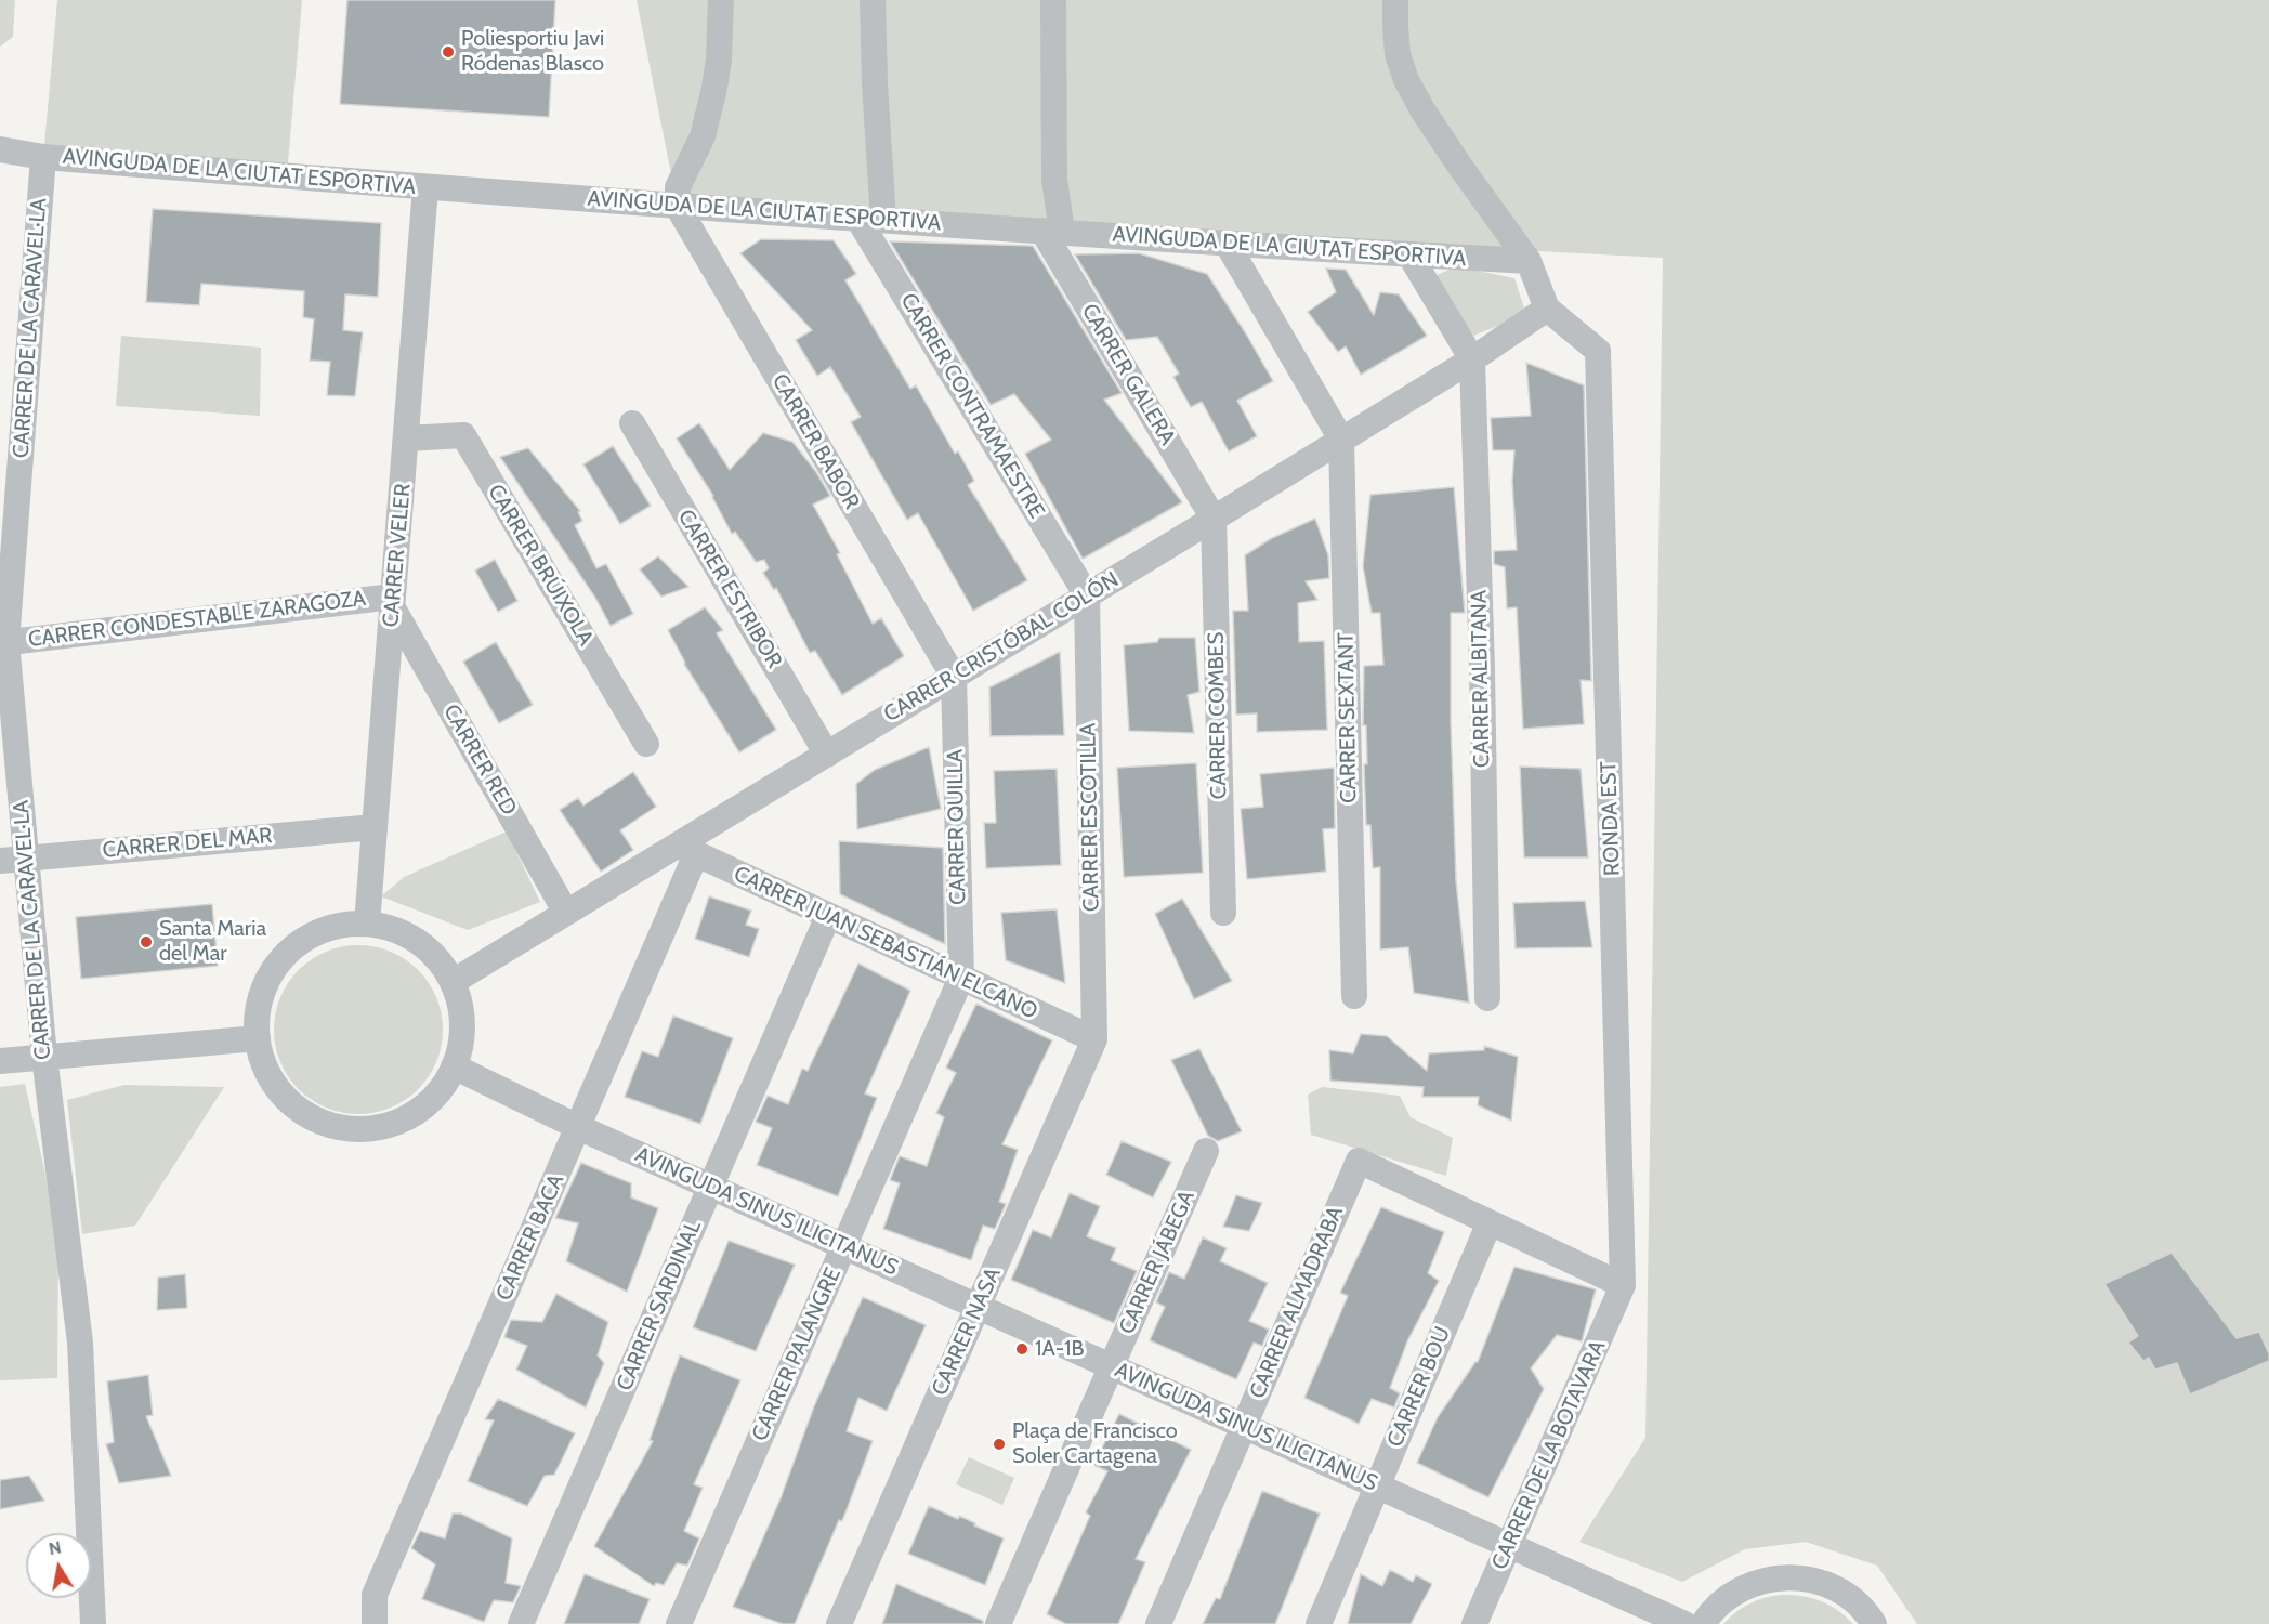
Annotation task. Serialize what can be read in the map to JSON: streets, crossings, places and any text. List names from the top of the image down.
{
  "streets": {
    "street": [
      "AVINGUDA DE LA CIUTAT ESPORTIVA",
      "CARRER DE LA CARAVEL·LA",
      "CARRER GALERA",
      "CARRER CONTRAMAESTRE",
      "CARRER BABOR",
      "CARRER VELER",
      "CARRER BRÚIXOLA",
      "CARRER ESTRIBOR",
      "CARRER CONDESTABLE ZARAGOZA",
      "CARRER CRISTÓBAL COLÓN",
      "CARRER ALBITANA",
      "CARRER COMBES",
      "CARRER SEXTANT",
      "CARRER RED",
      "CARRER ESCOTILLA",
      "RONDA EST",
      "CARRER QUILLA",
      "CARRER DEL MAR",
      "CARRER JUAN SEBASTIÁN ELCANO",
      "AVINGUDA SINUS ILICITANUS",
      "CARRER BACA",
      "CARRER JÁBEGA",
      "CARRER ALMADRABA",
      "CARRER SARDINAL",
      "CARRER NASA",
      "CARRER PALANGRE",
      "CARRER BOU",
      "CARRER DE LA BOTAVARA"
    ]
  },
  "crossings": [
    ["AVINGUDA DE LA CIUTAT ESPORTIVA", "CARRER DE LA CARAVEL·LA"],
    ["AVINGUDA DE LA CIUTAT ESPORTIVA", "CARRER GALERA"],
    ["AVINGUDA DE LA CIUTAT ESPORTIVA", "CARRER CONTRAMAESTRE"],
    ["AVINGUDA DE LA CIUTAT ESPORTIVA", "CARRER BABOR"],
    ["AVINGUDA DE LA CIUTAT ESPORTIVA", "CARRER VELER"],
    ["CARRER DE LA CARAVEL·LA", "CARRER CONDESTABLE ZARAGOZA"],
    ["CARRER DE LA CARAVEL·LA", "CARRER DEL MAR"],
    ["CARRER GALERA", "CARRER CRISTÓBAL COLÓN"],
    ["CARRER GALERA", "CARRER COMBES"],
    ["CARRER CONTRAMAESTRE", "CARRER CRISTÓBAL COLÓN"],
    ["CARRER CONTRAMAESTRE", "CARRER ESCOTILLA"],
    ["CARRER BABOR", "CARRER CRISTÓBAL COLÓN"],
    ["CARRER BABOR", "CARRER QUILLA"],
    ["CARRER VELER", "CARRER BRÚIXOLA"],
    ["CARRER VELER", "CARRER CONDESTABLE ZARAGOZA"],
    ["CARRER VELER", "CARRER CRISTÓBAL COLÓN"],
    ["CARRER VELER", "CARRER RED"],
    ["CARRER VELER", "CARRER DEL MAR"],
    ["CARRER VELER", "AVINGUDA SINUS ILICITANUS"],
    ["CARRER ESTRIBOR", "CARRER CRISTÓBAL COLÓN"],
    ["CARRER CONDESTABLE ZARAGOZA", "CARRER RED"],
    ["CARRER CRISTÓBAL COLÓN", "CARRER ALBITANA"],
    ["CARRER CRISTÓBAL COLÓN", "CARRER COMBES"],
    ["CARRER CRISTÓBAL COLÓN", "CARRER SEXTANT"],
    ["CARRER CRISTÓBAL COLÓN", "CARRER RED"],
    ["CARRER CRISTÓBAL COLÓN", "CARRER ESCOTILLA"],
    ["CARRER CRISTÓBAL COLÓN", "RONDA EST"],
    ["CARRER CRISTÓBAL COLÓN", "CARRER QUILLA"],
    ["CARRER CRISTÓBAL COLÓN", "CARRER JUAN SEBASTIÁN ELCANO"],
    ["CARRER CRISTÓBAL COLÓN", "AVINGUDA SINUS ILICITANUS"],
    ["CARRER CRISTÓBAL COLÓN", "CARRER BACA"],
    ["CARRER ESCOTILLA", "CARRER JUAN SEBASTIÁN ELCANO"],
    ["CARRER ESCOTILLA", "CARRER NASA"],
    ["RONDA EST", "CARRER DE LA BOTAVARA"],
    ["CARRER QUILLA", "CARRER JUAN SEBASTIÁN ELCANO"],
    ["CARRER QUILLA", "CARRER PALANGRE"],
    ["CARRER JUAN SEBASTIÁN ELCANO", "CARRER BACA"],
    ["CARRER JUAN SEBASTIÁN ELCANO", "CARRER SARDINAL"],
    ["CARRER JUAN SEBASTIÁN ELCANO", "CARRER NASA"],
    ["CARRER JUAN SEBASTIÁN ELCANO", "CARRER PALANGRE"],
    ["AVINGUDA SINUS ILICITANUS", "CARRER BACA"],
    ["AVINGUDA SINUS ILICITANUS", "CARRER JÁBEGA"],
    ["AVINGUDA SINUS ILICITANUS", "CARRER ALMADRABA"],
    ["AVINGUDA SINUS ILICITANUS", "CARRER SARDINAL"],
    ["AVINGUDA SINUS ILICITANUS", "CARRER NASA"],
    ["AVINGUDA SINUS ILICITANUS", "CARRER PALANGRE"],
    ["AVINGUDA SINUS ILICITANUS", "CARRER BOU"],
    ["AVINGUDA SINUS ILICITANUS", "CARRER DE LA BOTAVARA"],
    ["CARRER ALMADRABA", "CARRER BOU"]
  ],
  "places": [
    "Poliesportiu Javi Ródenas Blasco",
    "Santa Maria del Mar",
    "1A-1B",
    "Plaça de Francisco Soler Cartagena"
  ],
  "north": "top"
}
